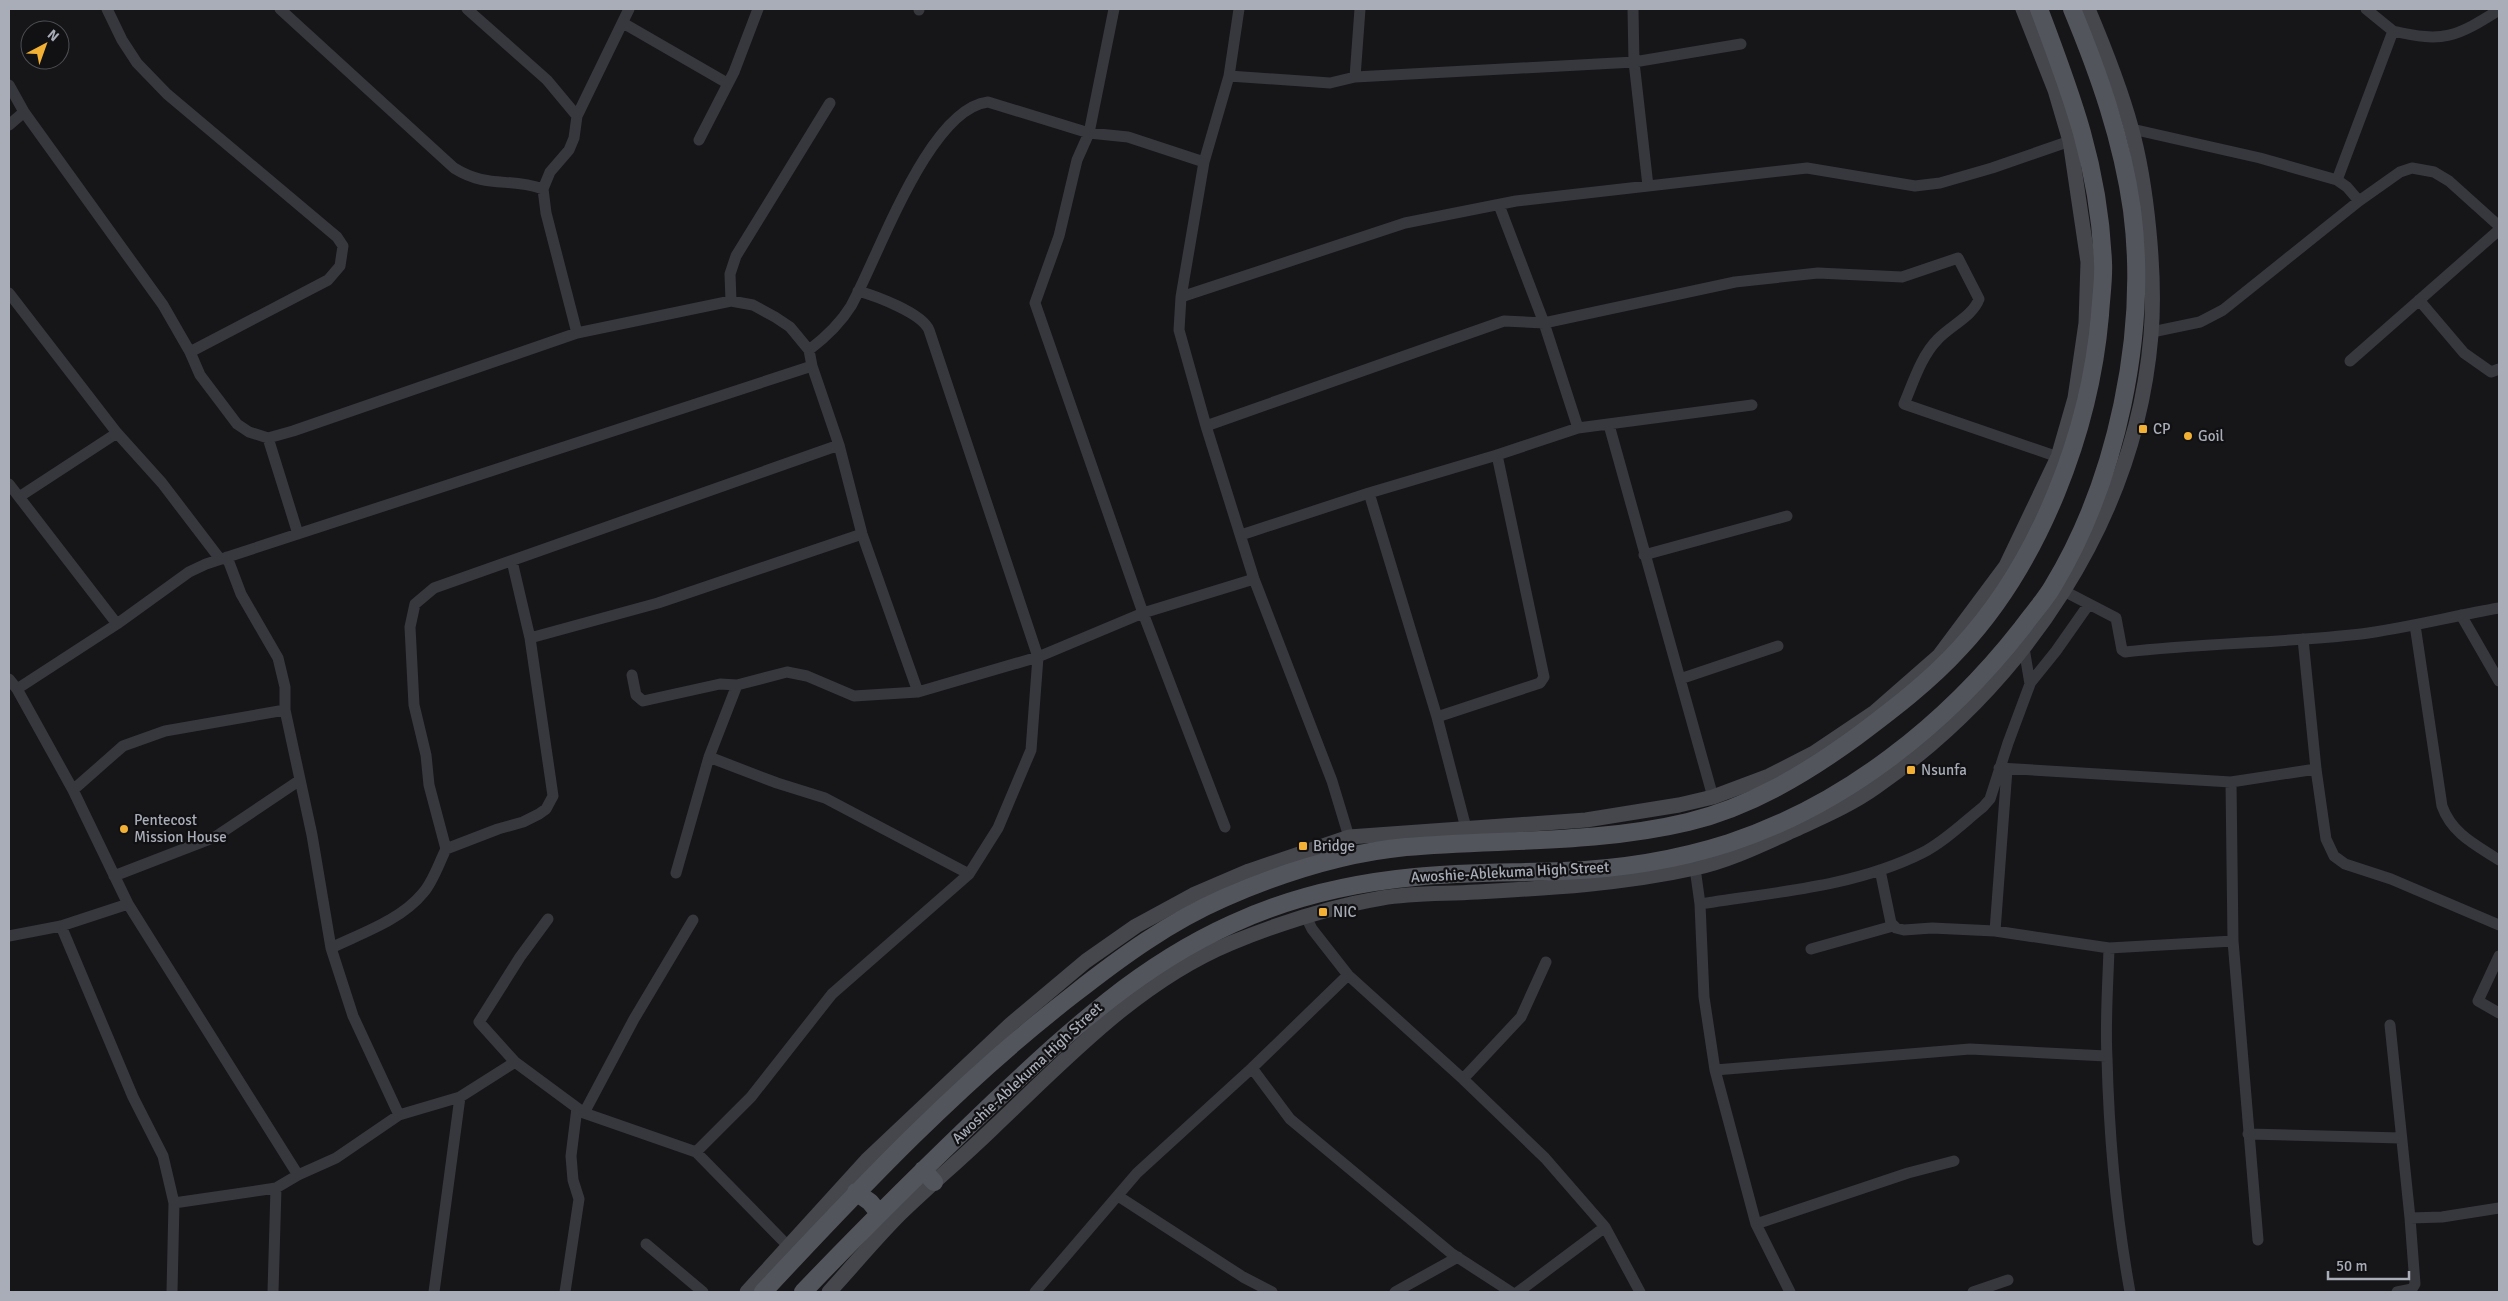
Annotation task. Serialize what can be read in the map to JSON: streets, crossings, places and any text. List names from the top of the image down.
{
  "streets": {
    "main road": ["Awoshie-Ablekuma High Street"]
  },
  "places": {
    "transit": [
      "CP",
      "Nsunfa",
      "Bridge",
      "NIC"
    ],
    "other": ["Goil", "Pentecost Mission House"]
  },
  "scale_bar": "50 m",
  "north": "top right"
}
